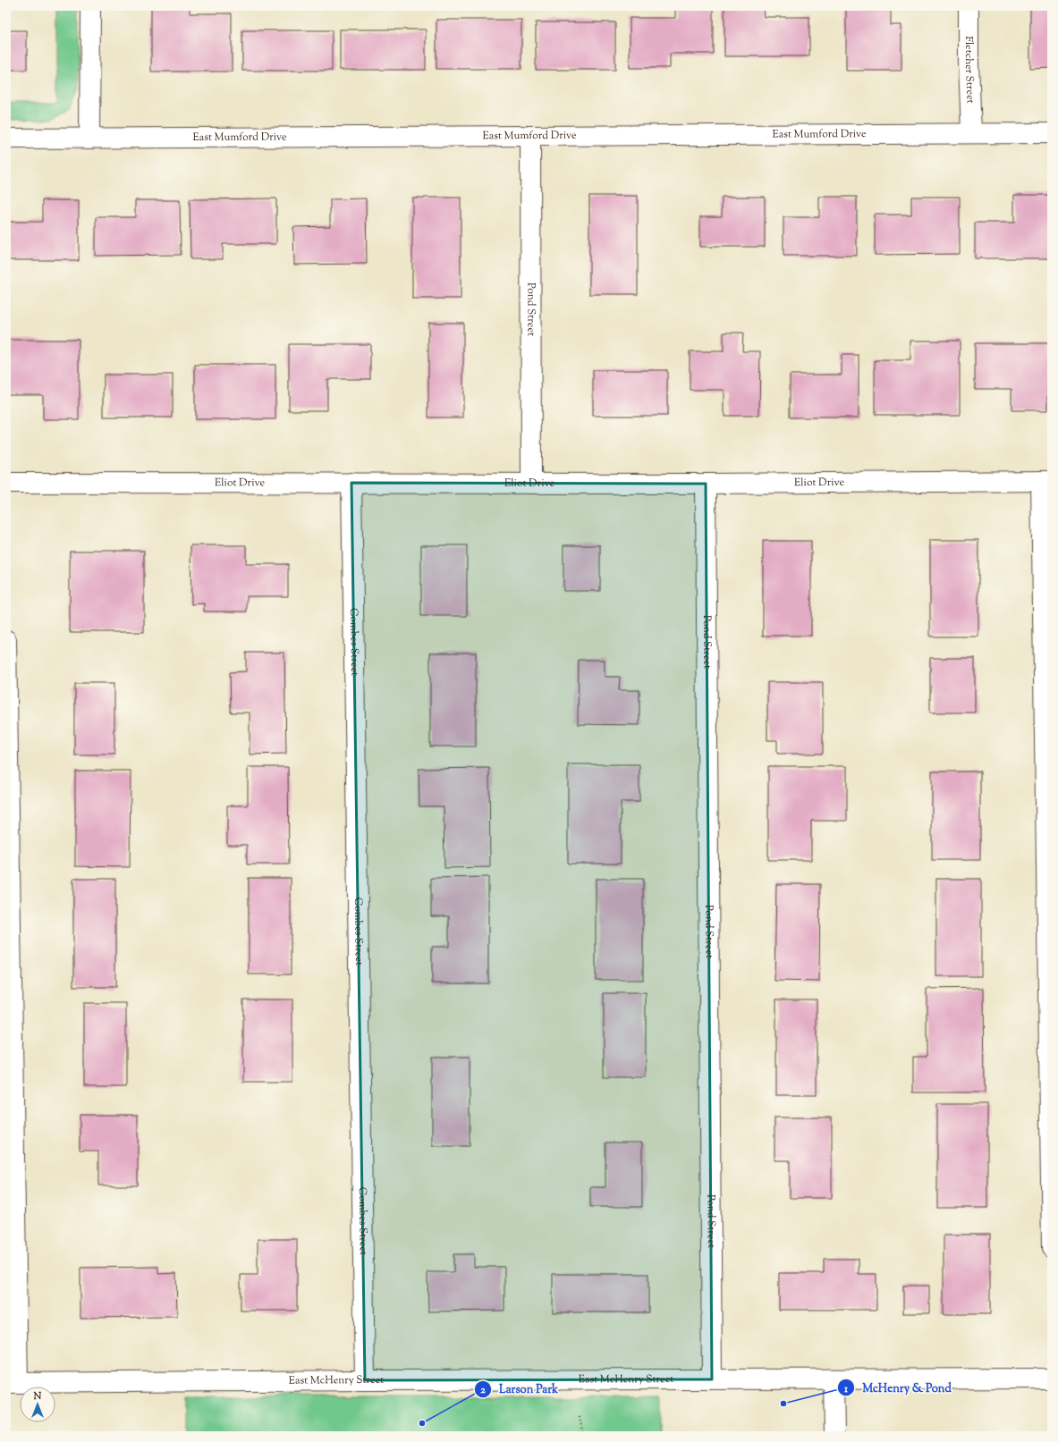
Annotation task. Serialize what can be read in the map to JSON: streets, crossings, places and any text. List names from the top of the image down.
{
  "streets": {
    "street": [
      "Fletcher Street",
      "East Mumford Drive",
      "Pond Street",
      "Eliot Drive",
      "Combes Street",
      "East McHenry Street"
    ]
  },
  "crossings": [
    ["Fletcher Street", "East Mumford Drive"],
    ["East Mumford Drive", "Pond Street"],
    ["Pond Street", "Eliot Drive"],
    ["Pond Street", "East McHenry Street"],
    ["Eliot Drive", "Combes Street"],
    ["Combes Street", "East McHenry Street"]
  ],
  "places": ["McHenry & Pond", "Larson Park"],
  "north": "top"
}
